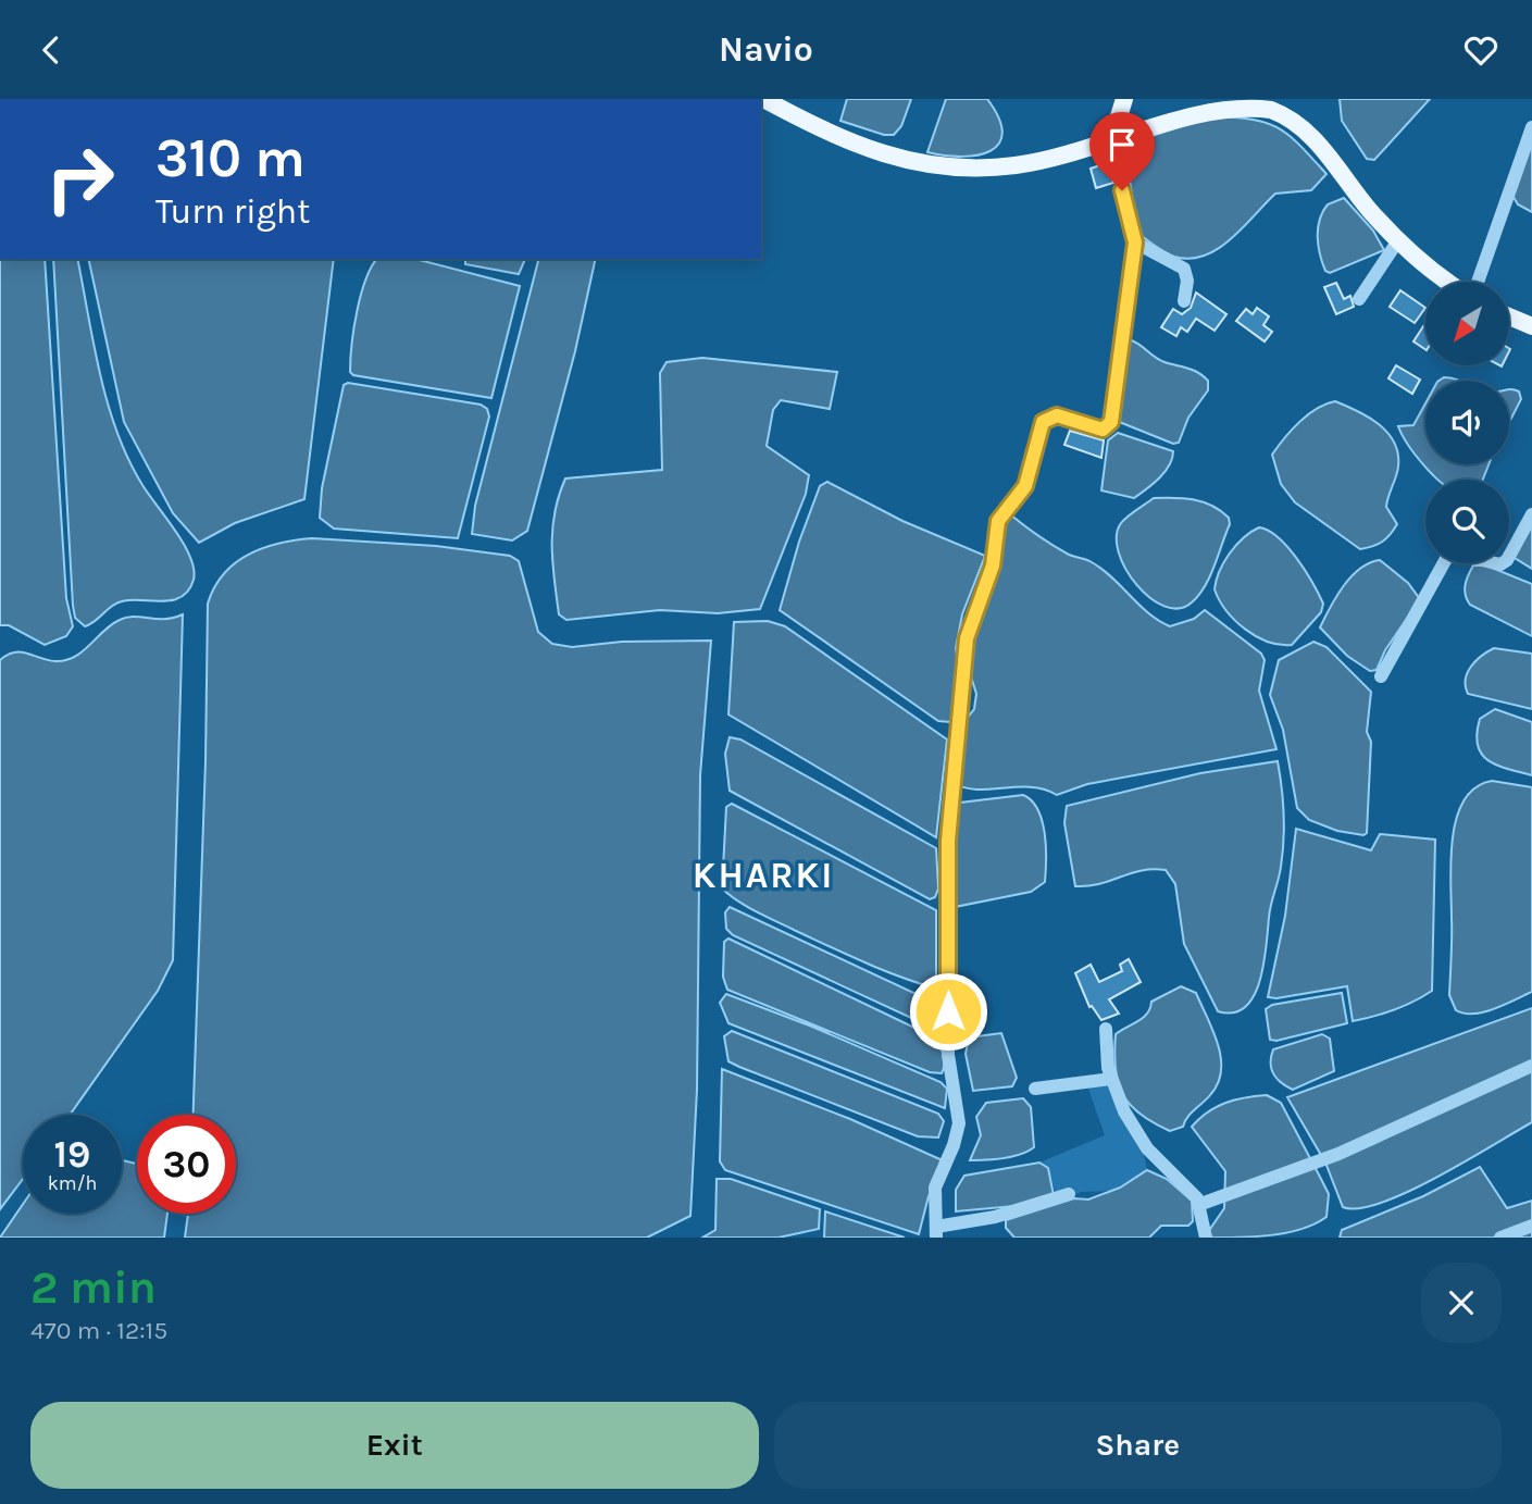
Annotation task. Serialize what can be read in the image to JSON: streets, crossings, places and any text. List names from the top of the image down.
{
  "districts": ["KHARKI"],
  "north": "bottom left",
  "page": {
    "header": "Navio",
    "turn": ["310 m", "Turn right"],
    "speed": "19 km/h",
    "limit": "30",
    "heading": ["2 min", "470 m · 12:15"],
    "buttons": ["Exit", "Share"]
  }
}
